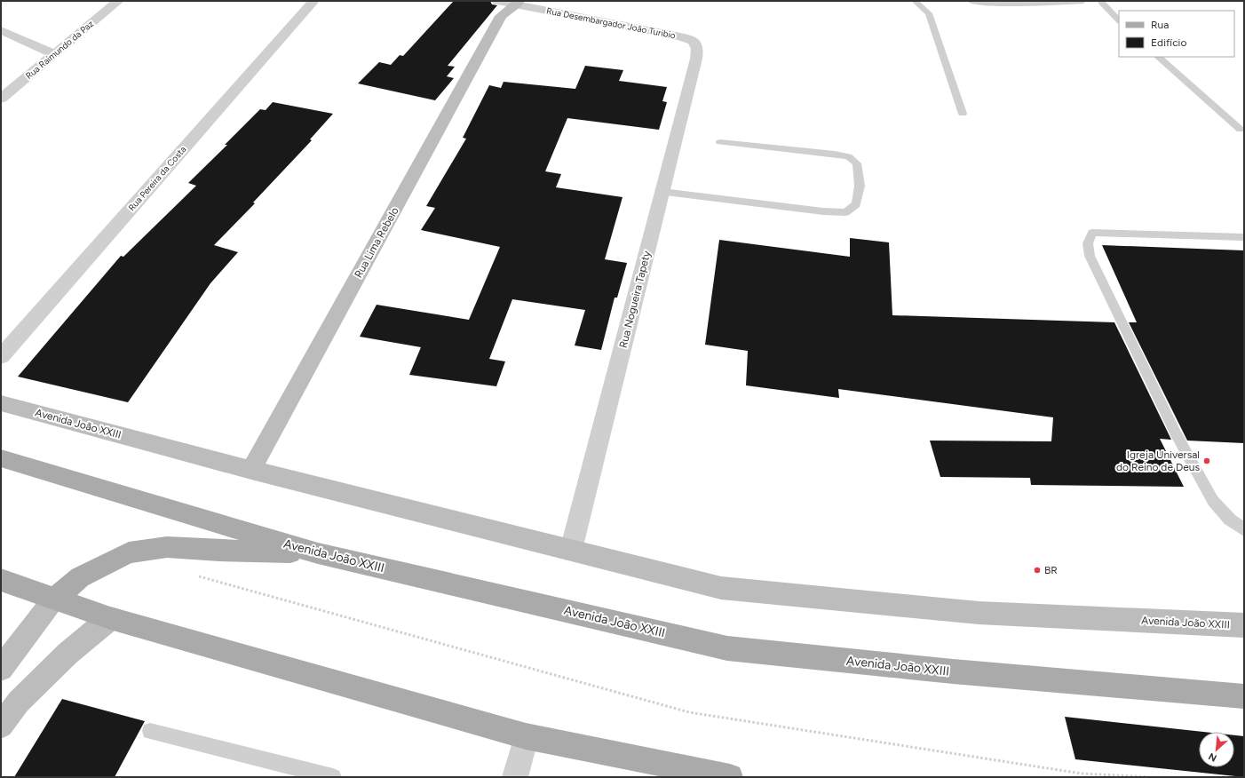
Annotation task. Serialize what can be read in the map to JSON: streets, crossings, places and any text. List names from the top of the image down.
{
  "streets": {
    "main road": ["Avenida João XXIII"],
    "street": [
      "Rua Desembargador João Turibio",
      "Rua Raimundo da Paz",
      "Rua Pereira da Costa",
      "Rua Lima Rebelo",
      "Rua Nogueira Tapety"
    ]
  },
  "crossings": [
    ["Rua Desembargador João Turibio", "Rua Lima Rebelo"],
    ["Rua Desembargador João Turibio", "Rua Nogueira Tapety"],
    ["Rua Lima Rebelo", "Avenida João XXIII"],
    ["Rua Nogueira Tapety", "Avenida João XXIII"]
  ],
  "places": ["Igreja Universal do Reino de Deus", "BR"],
  "legend": ["Rua", "Edifício"],
  "north": "bottom left"
}
